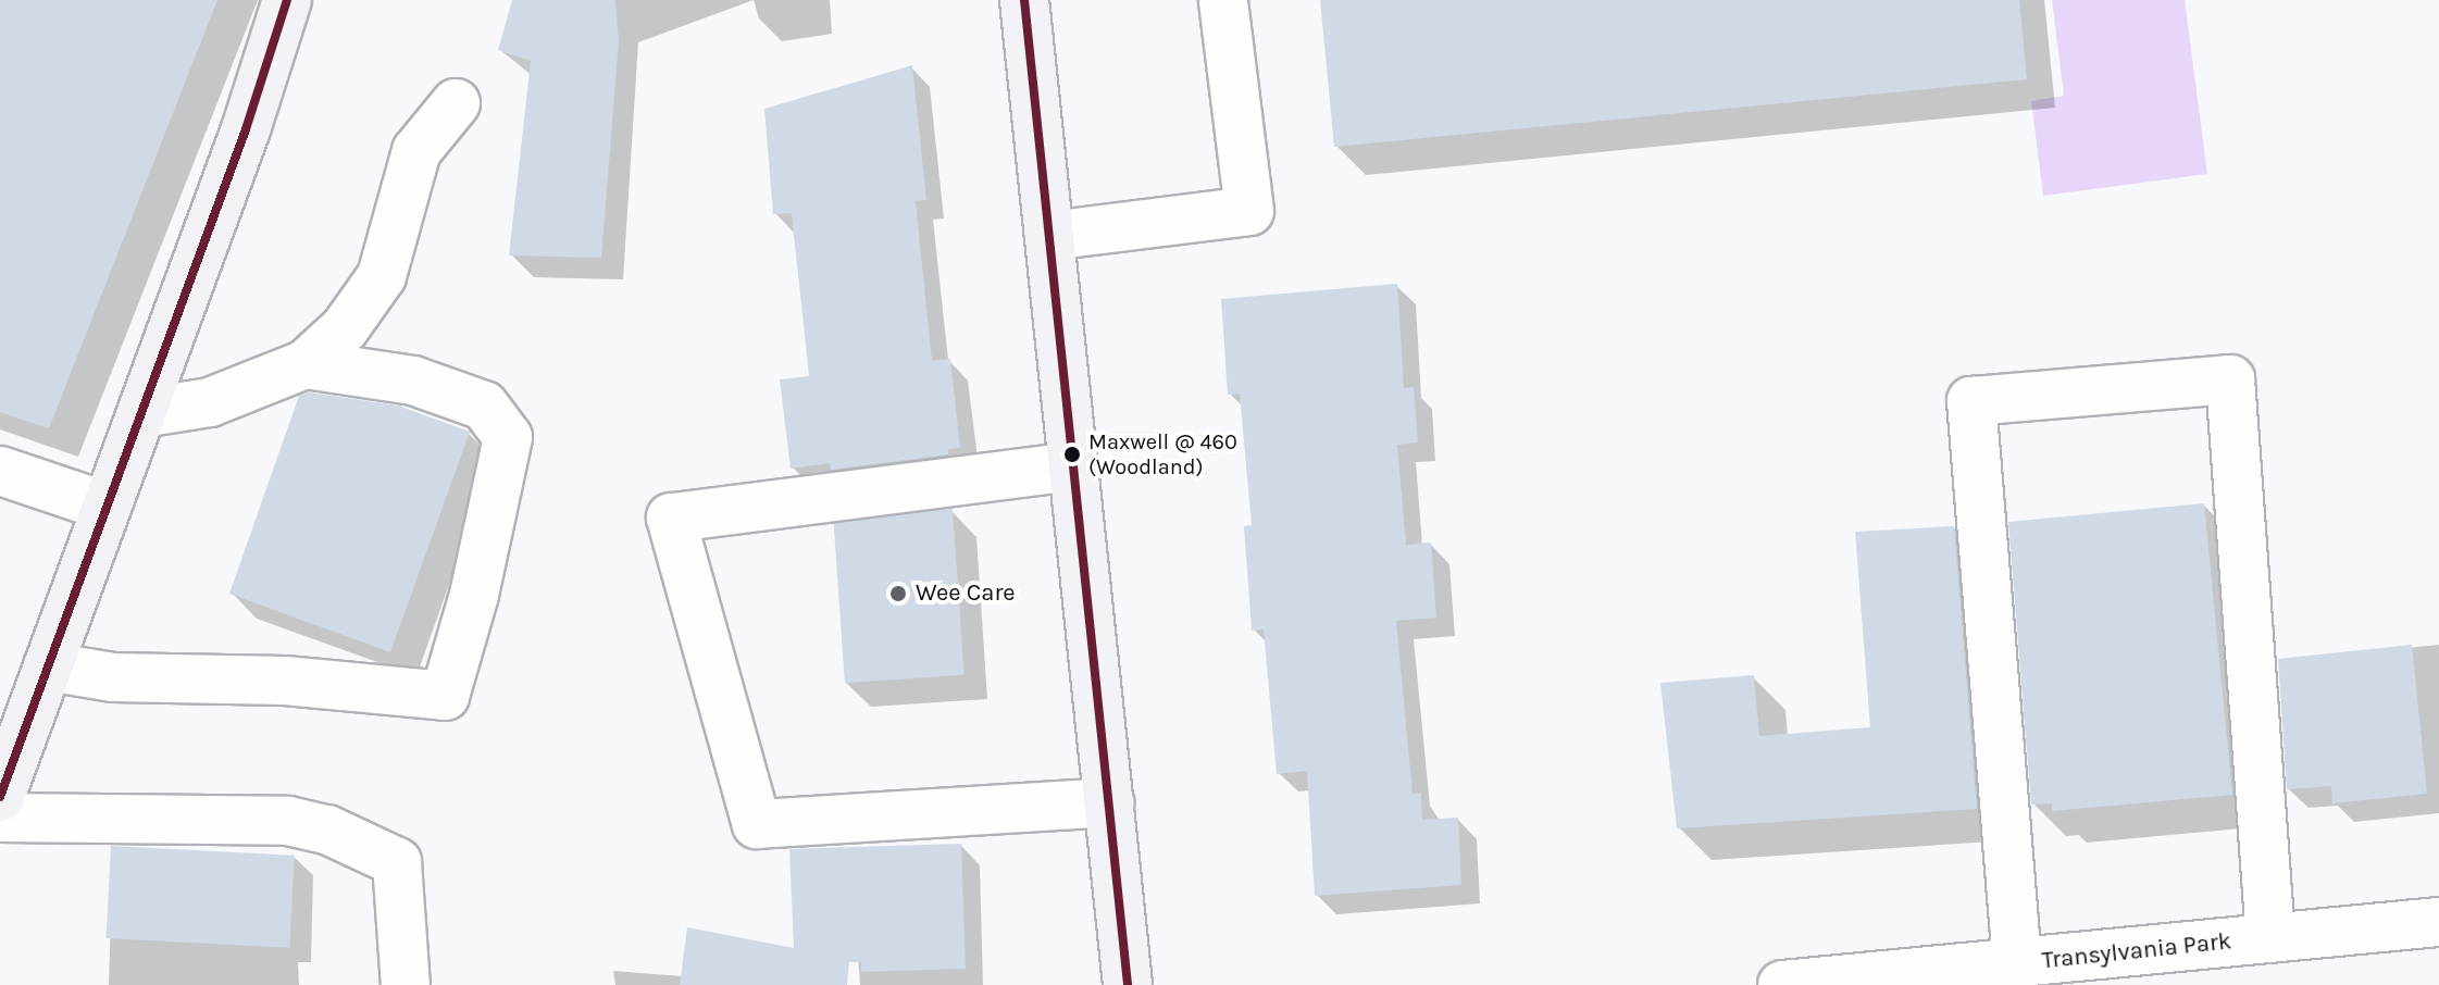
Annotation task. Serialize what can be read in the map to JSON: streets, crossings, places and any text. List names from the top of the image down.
{
  "streets": {
    "street": ["Transylvania Park"]
  },
  "places": ["Maxwell @ 460 (Woodland)", "Wee Care"]
}
